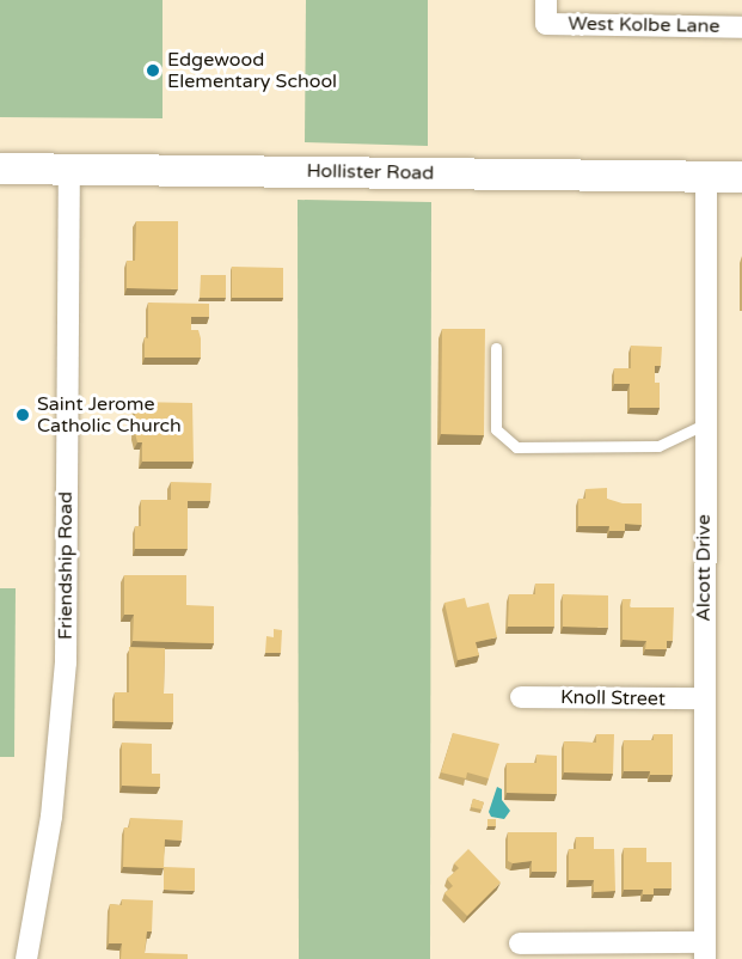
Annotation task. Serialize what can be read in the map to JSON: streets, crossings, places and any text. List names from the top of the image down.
{
  "streets": {
    "street": [
      "West Kolbe Lane",
      "Hollister Road",
      "Friendship Road",
      "Alcott Drive",
      "Knoll Street"
    ]
  },
  "crossings": [
    ["Hollister Road", "Friendship Road"],
    ["Hollister Road", "Alcott Drive"],
    ["Alcott Drive", "Knoll Street"]
  ],
  "places": ["Edgewood Elementary School", "Saint Jerome Catholic Church"]
}
